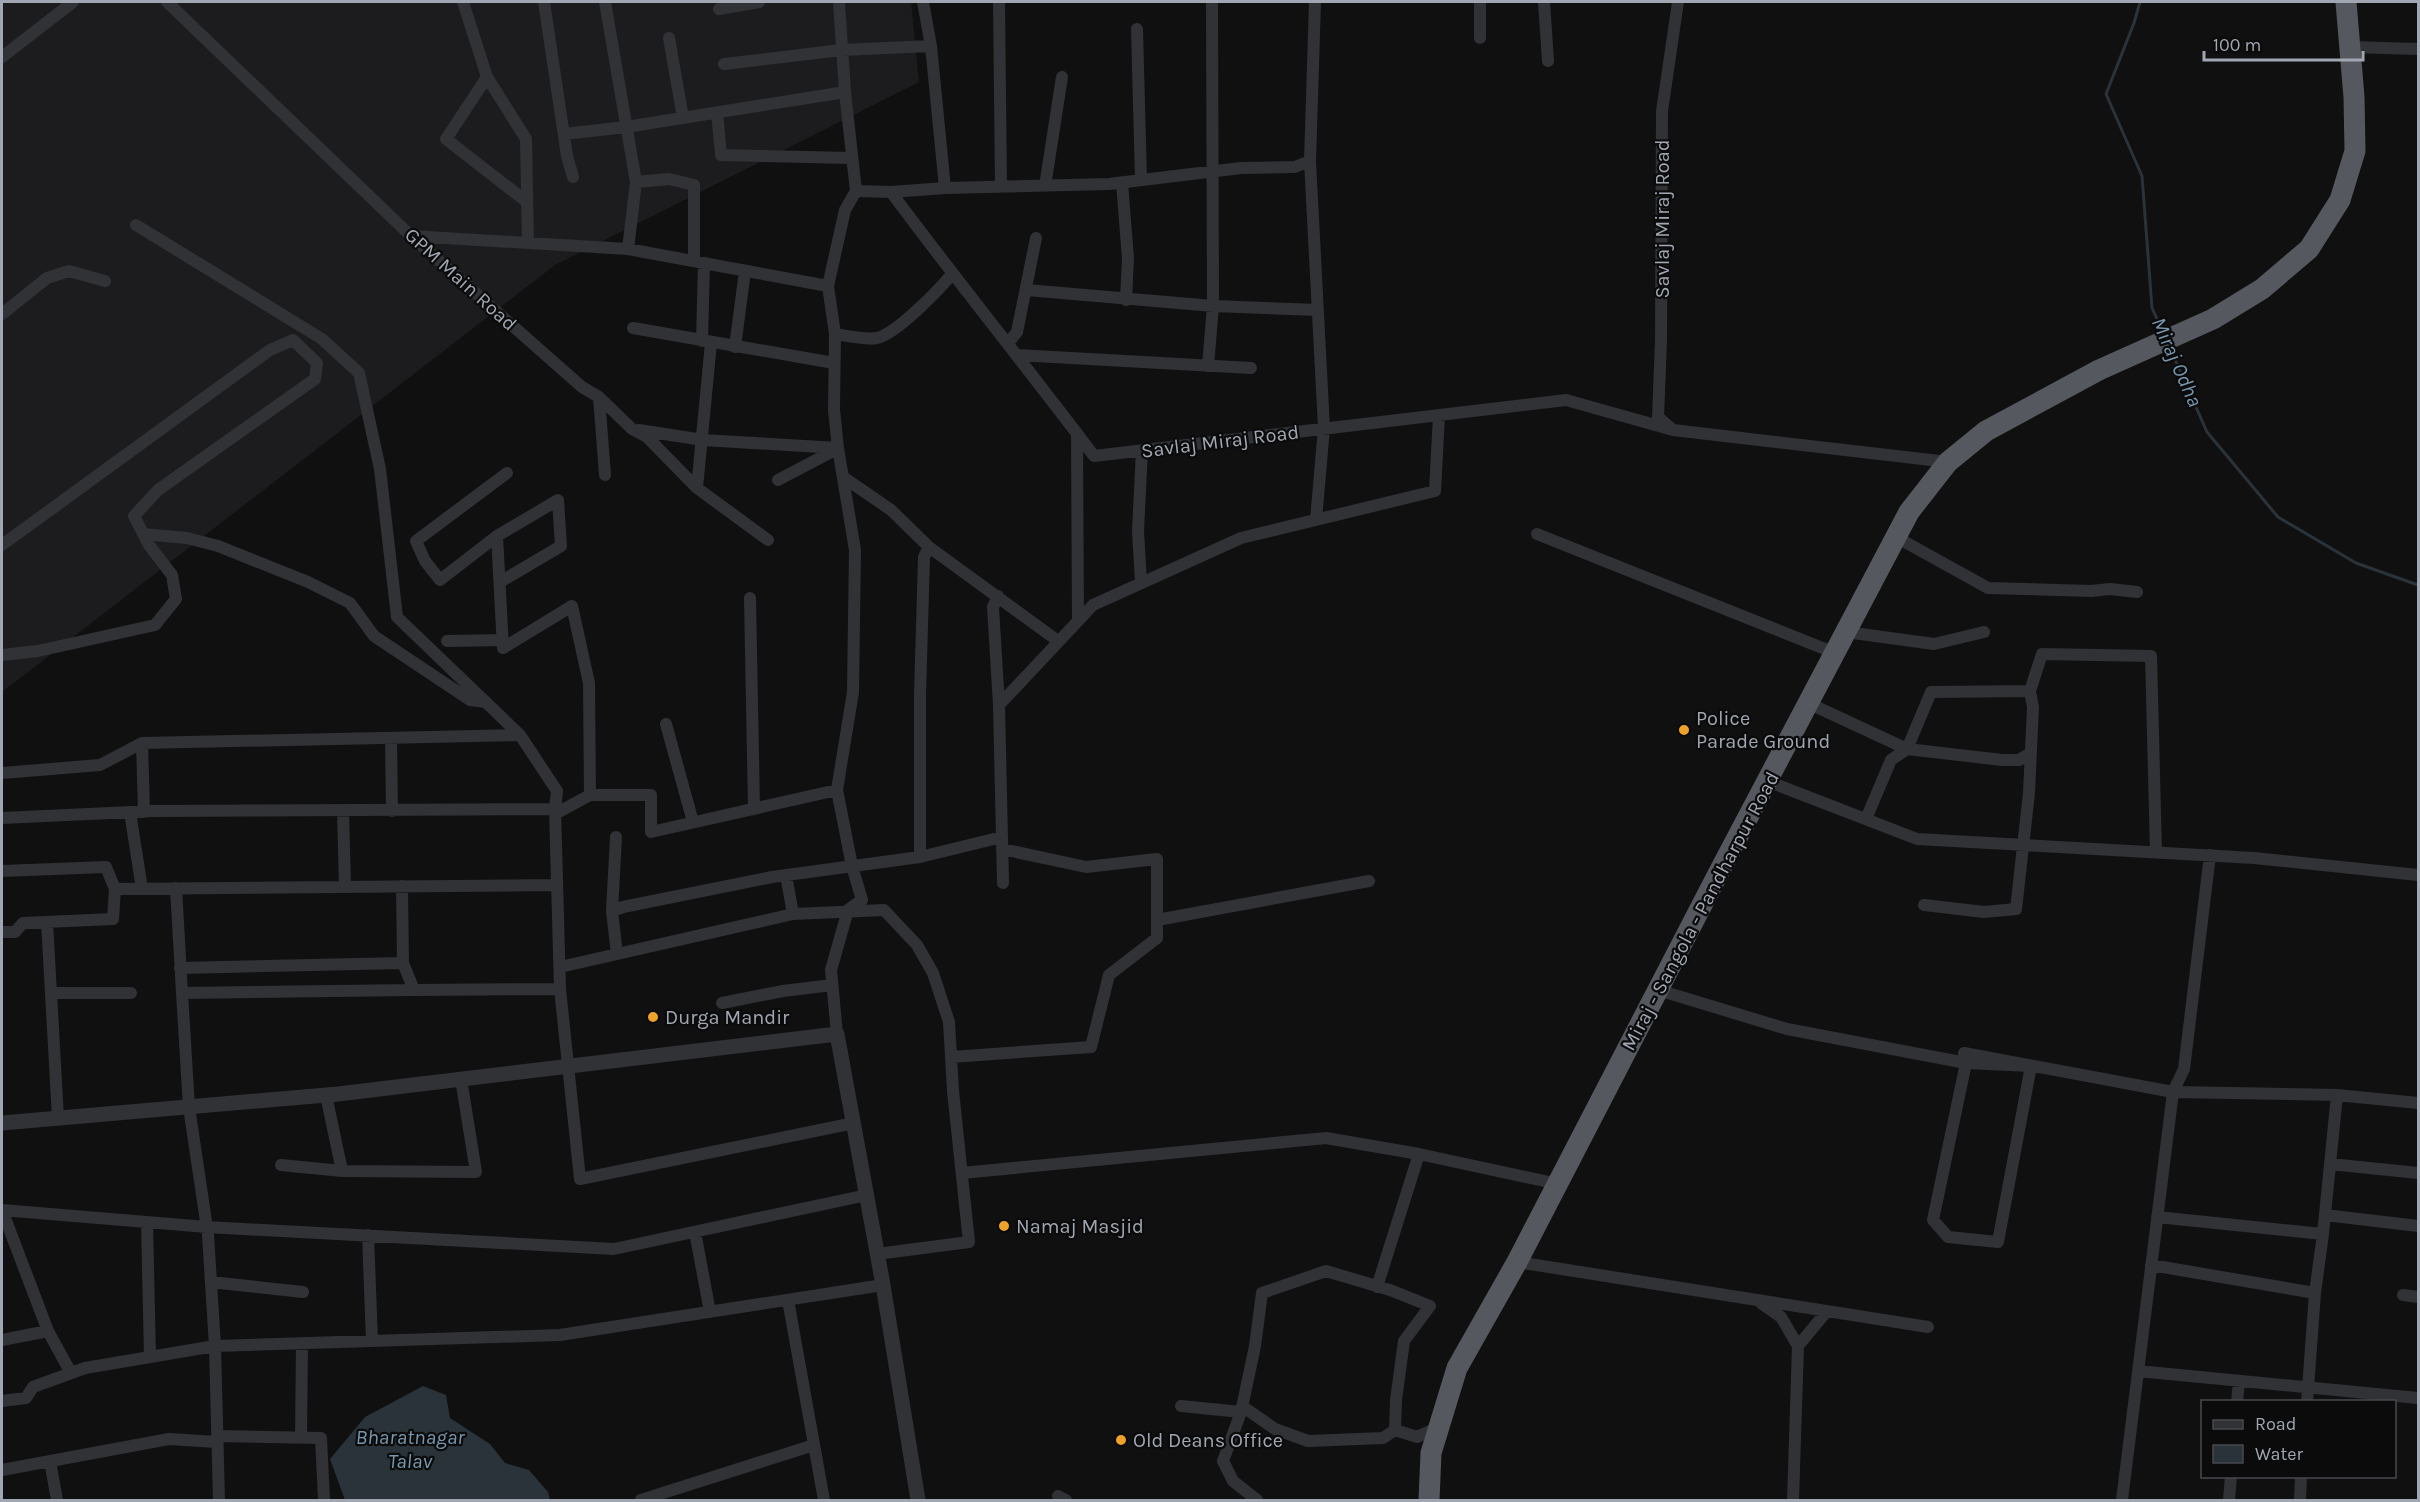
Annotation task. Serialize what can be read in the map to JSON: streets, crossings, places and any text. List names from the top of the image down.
{
  "streets": {
    "highway": ["Miraj - Sangola - Pandharpur Road"],
    "street": ["Savlaj Miraj Road", "GPM Main Road"]
  },
  "crossings": [
    ["Savlaj Miraj Road", "Miraj - Sangola - Pandharpur Road"]
  ],
  "water": ["Miraj Odha", "Bharatnagar Talav"],
  "places": [
    "Police Parade Ground",
    "Durga Mandir",
    "Namaj Masjid",
    "Old Deans Office"
  ],
  "legend": ["Road", "Water"],
  "scale_bar": "100 m"
}
